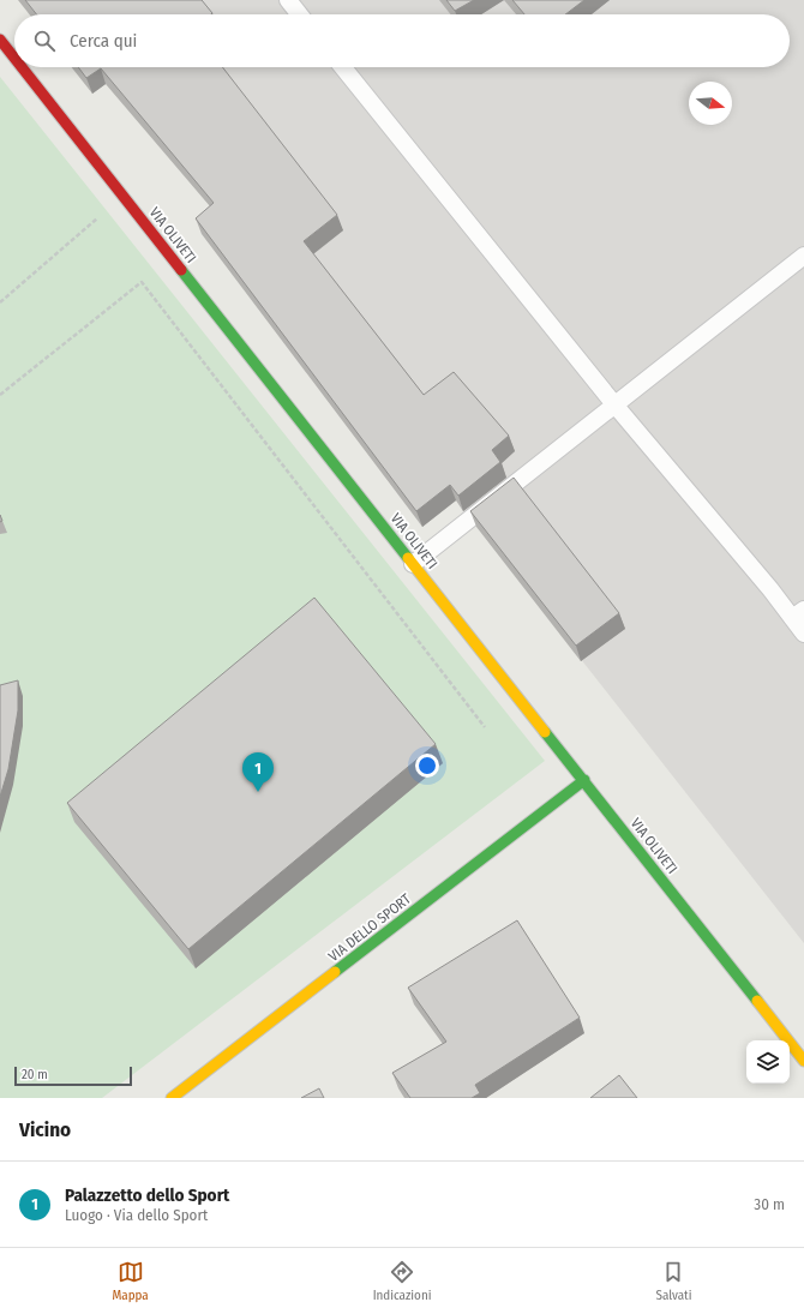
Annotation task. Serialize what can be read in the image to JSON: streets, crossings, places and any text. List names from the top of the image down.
{
  "streets": {
    "main road": ["VIA OLIVETI", "VIA DELLO SPORT"]
  },
  "crossings": [
    ["VIA OLIVETI", "VIA DELLO SPORT"]
  ],
  "scale_bar": "20 m",
  "north": "right",
  "page": {
    "search": "Cerca qui",
    "pins": "1",
    "scale": "20 m",
    "heading": "Vicino",
    "list": [
      {
        "mark": "1",
        "name": "Palazzetto dello Sport",
        "note": "Luogo · Via dello Sport",
        "value": "30 m"
      }
    ],
    "nav": ["Mappa", "Indicazioni", "Salvati"]
  }
}
